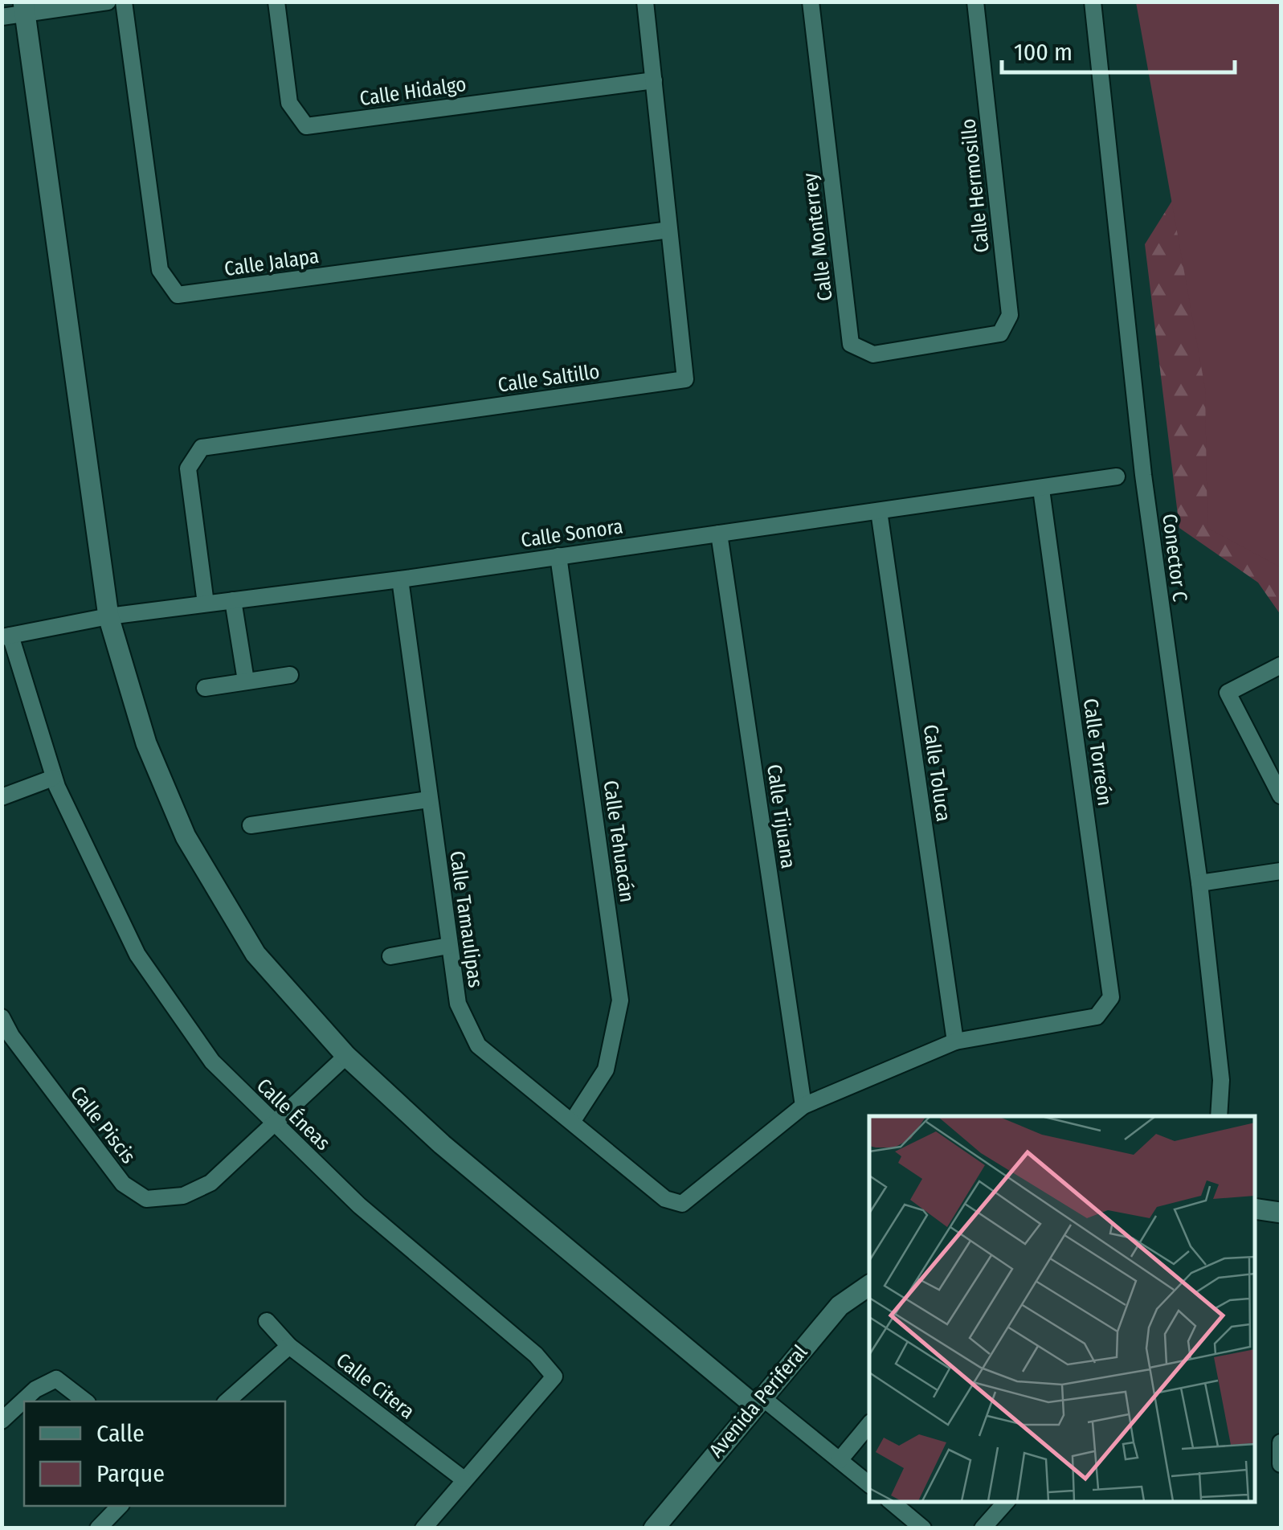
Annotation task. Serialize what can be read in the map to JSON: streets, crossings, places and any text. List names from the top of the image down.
{
  "streets": {
    "street": [
      "Calle Hidalgo",
      "Calle Hermosillo",
      "Calle Monterrey",
      "Calle Jalapa",
      "Calle Saltillo",
      "Calle Sonora",
      "Conector C",
      "Calle Torreón",
      "Calle Toluca",
      "Calle Tijuana",
      "Calle Tehuacán",
      "Calle Tamaulipas",
      "Calle Éneas",
      "Calle Piscis",
      "Calle Citera",
      "Avenida Periferal"
    ]
  },
  "crossings": [
    ["Calle Hidalgo", "Calle Saltillo"],
    ["Calle Hermosillo", "Calle Monterrey"],
    ["Calle Jalapa", "Calle Saltillo"],
    ["Calle Saltillo", "Calle Sonora"],
    ["Calle Sonora", "Calle Torreón"],
    ["Calle Sonora", "Calle Toluca"],
    ["Calle Sonora", "Calle Tijuana"],
    ["Calle Sonora", "Calle Tehuacán"],
    ["Calle Sonora", "Calle Tamaulipas"],
    ["Calle Sonora", "Calle Éneas"],
    ["Calle Torreón", "Calle Toluca"],
    ["Calle Tijuana", "Calle Tamaulipas"],
    ["Calle Tehuacán", "Calle Tamaulipas"],
    ["Calle Éneas", "Calle Piscis"],
    ["Calle Éneas", "Calle Citera"]
  ],
  "legend": ["Calle", "Parque"],
  "scale_bar": "100 m"
}
